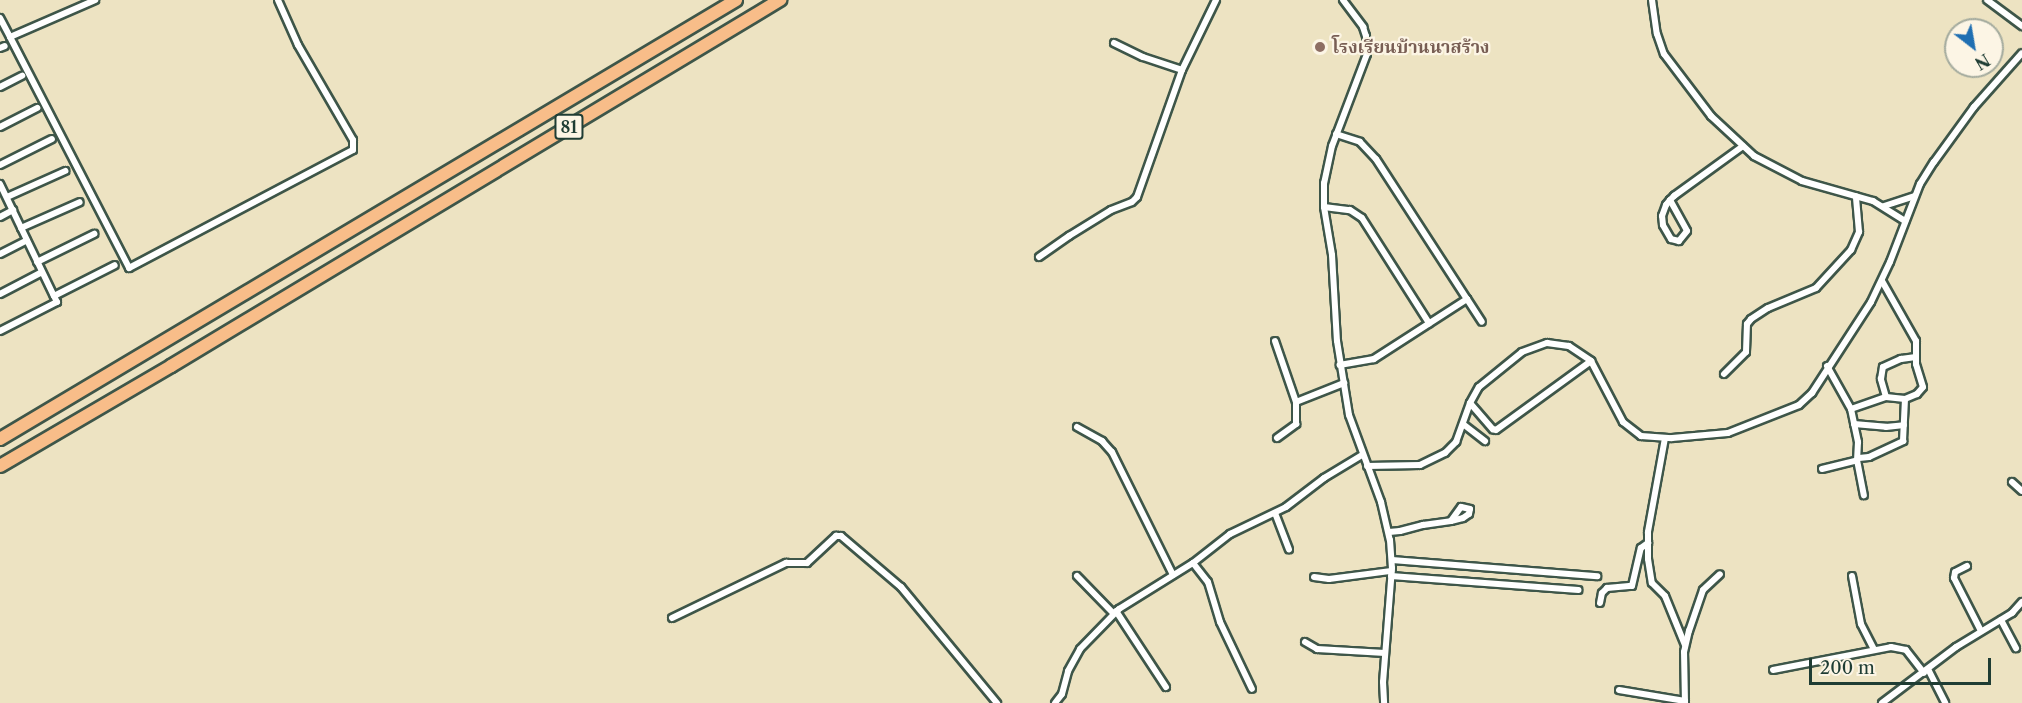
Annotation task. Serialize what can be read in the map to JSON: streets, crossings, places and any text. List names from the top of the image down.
{
  "streets": {
    "highway": ["81"]
  },
  "places": ["โรงเรียนบ้านนาสร้าง"],
  "scale_bar": "200 m",
  "north": "bottom right"
}
